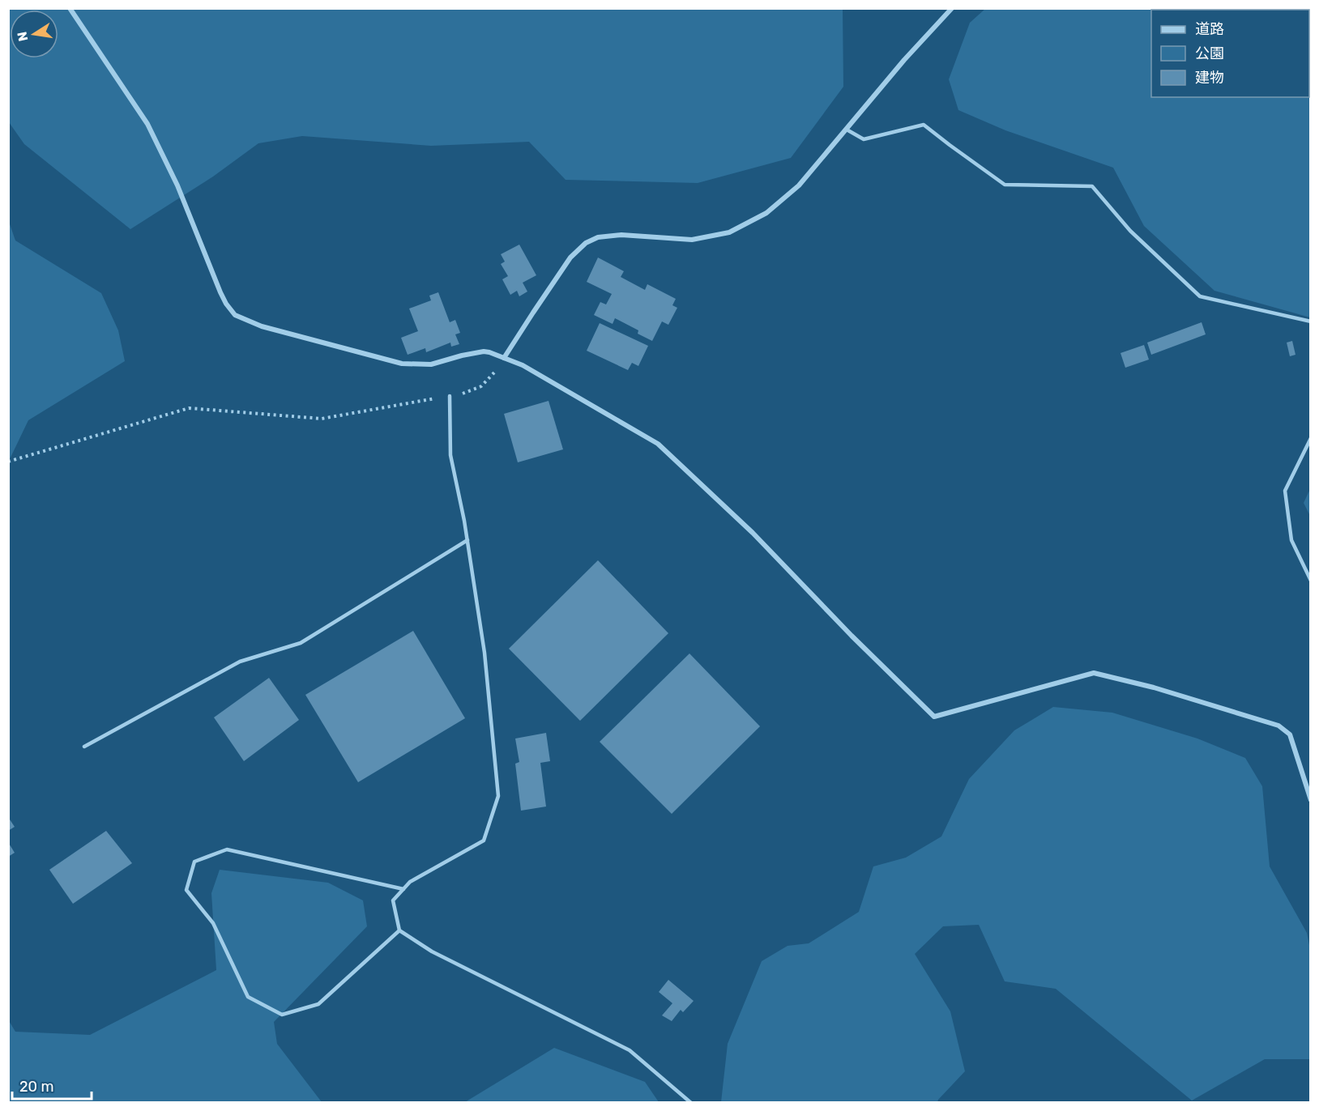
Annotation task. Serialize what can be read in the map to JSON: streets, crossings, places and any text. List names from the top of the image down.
{
  "legend": ["道路", "公園", "建物"],
  "scale_bar": "20 m",
  "north": "left"
}
